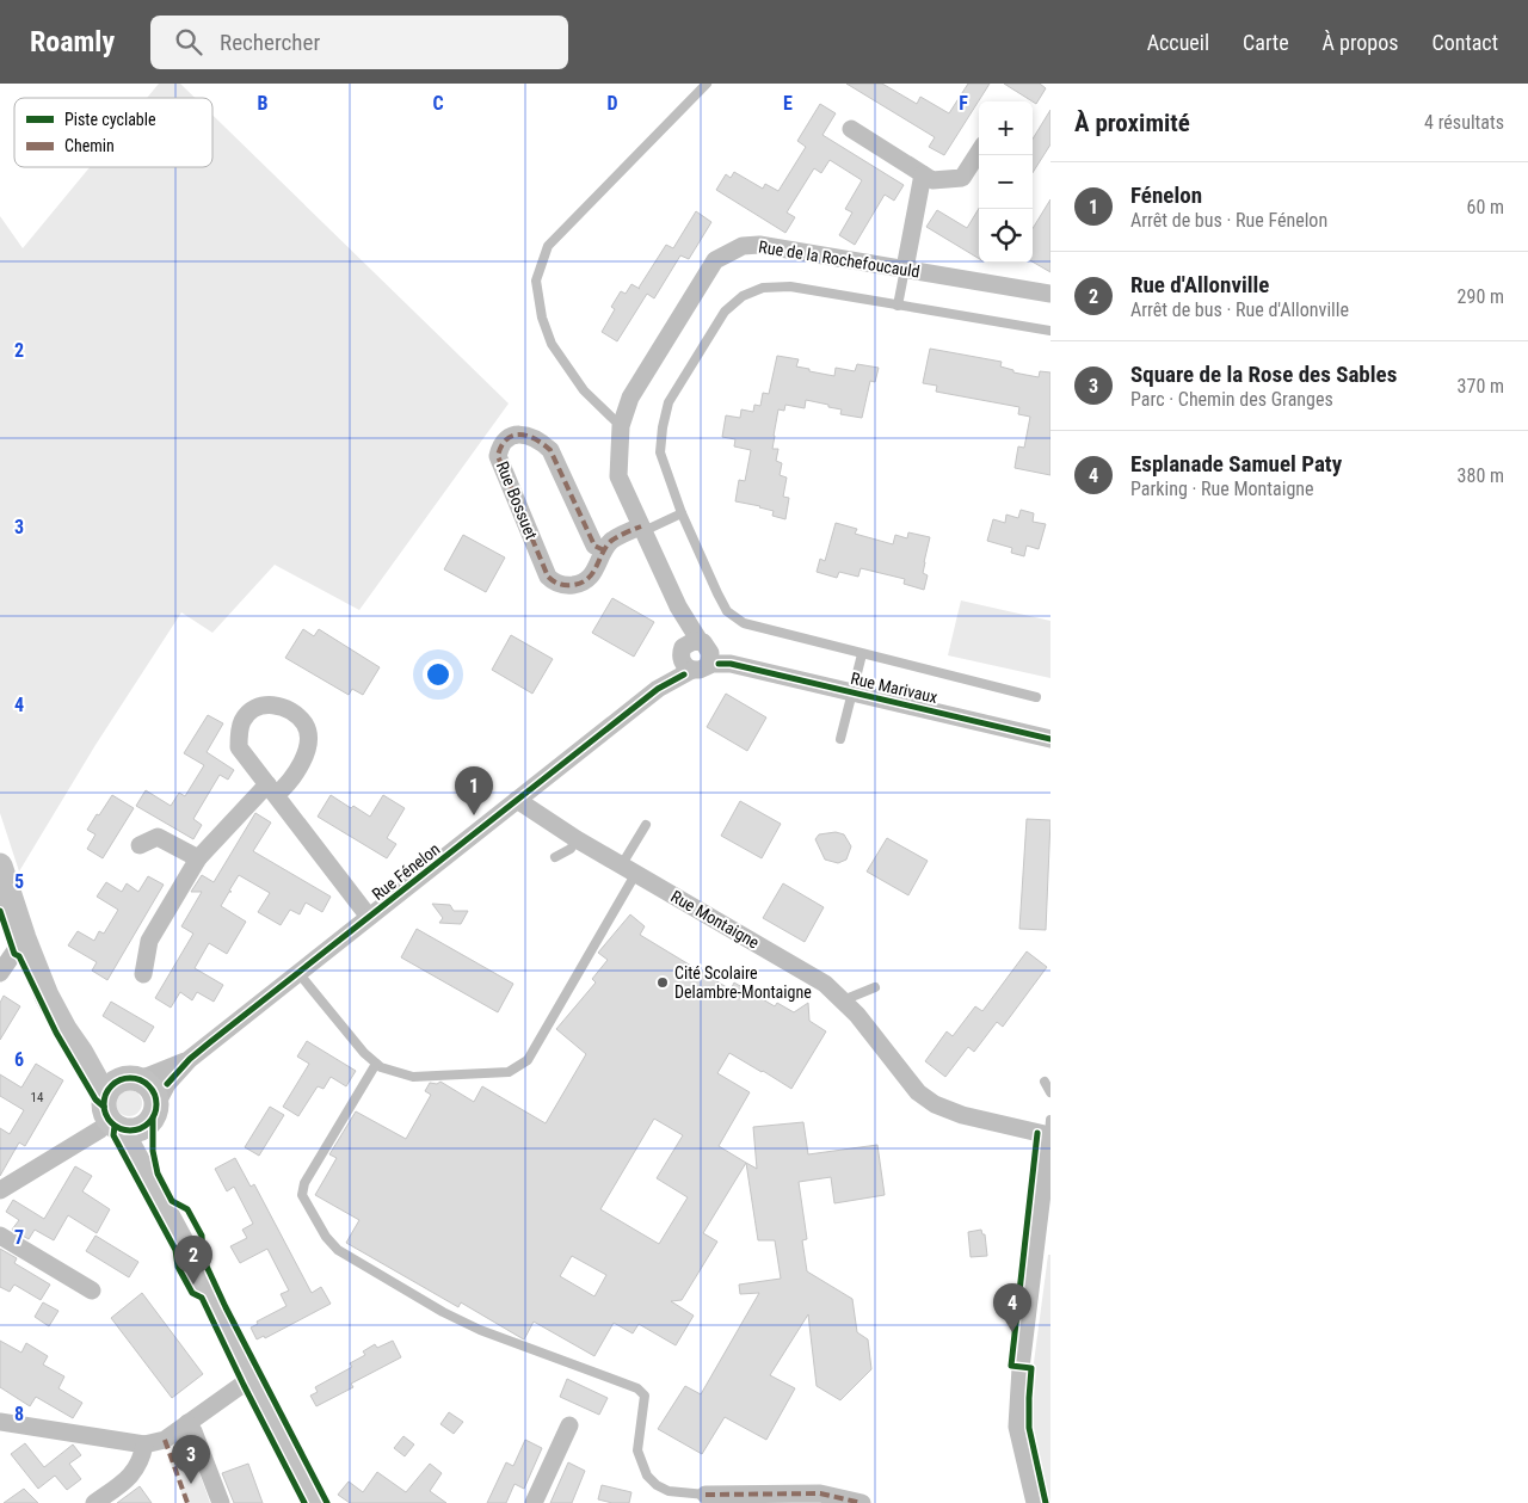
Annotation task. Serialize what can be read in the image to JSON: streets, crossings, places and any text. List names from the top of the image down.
{
  "streets": {
    "street": [
      "Rue de la Rochefoucauld",
      "Rue Bossuet",
      "Rue Marivaux",
      "Rue Fénelon",
      "Rue Montaigne"
    ]
  },
  "crossings": [
    ["Rue de la Rochefoucauld", "Rue Bossuet"],
    ["Rue de la Rochefoucauld", "Rue Marivaux"],
    ["Rue de la Rochefoucauld", "Rue Fénelon"],
    ["Rue Marivaux", "Rue Fénelon"],
    ["Rue Fénelon", "Rue Montaigne"]
  ],
  "places": ["Cité Scolaire Delambre-Montaigne"],
  "house_numbers": ["14"],
  "legend": ["Piste cyclable", "Chemin"],
  "page": {
    "header": "Roamly",
    "search": "Rechercher",
    "nav": [
      "Accueil",
      "Carte",
      "À propos",
      "Contact"
    ],
    "heading": ["À proximité", "4 résultats"],
    "map_buttons": ["+", "−"],
    "list": [
      {
        "mark": "1",
        "name": "Fénelon",
        "note": "Arrêt de bus · Rue Fénelon",
        "value": "60 m"
      },
      {
        "mark": "2",
        "name": "Rue d'Allonville",
        "note": "Arrêt de bus · Rue d'Allonville",
        "value": "290 m"
      },
      {
        "mark": "3",
        "name": "Square de la Rose des Sables",
        "note": "Parc · Chemin des Granges",
        "value": "370 m"
      },
      {
        "mark": "4",
        "name": "Esplanade Samuel Paty",
        "note": "Parking · Rue Montaigne",
        "value": "380 m"
      }
    ],
    "pins": [
      "1",
      "2",
      "4",
      "3"
    ]
  },
  "grid": {
    "columns": [
      "B",
      "C",
      "D",
      "E",
      "F"
    ],
    "rows": [
      "2",
      "3",
      "4",
      "5",
      "6",
      "7",
      "8"
    ]
  }
}
